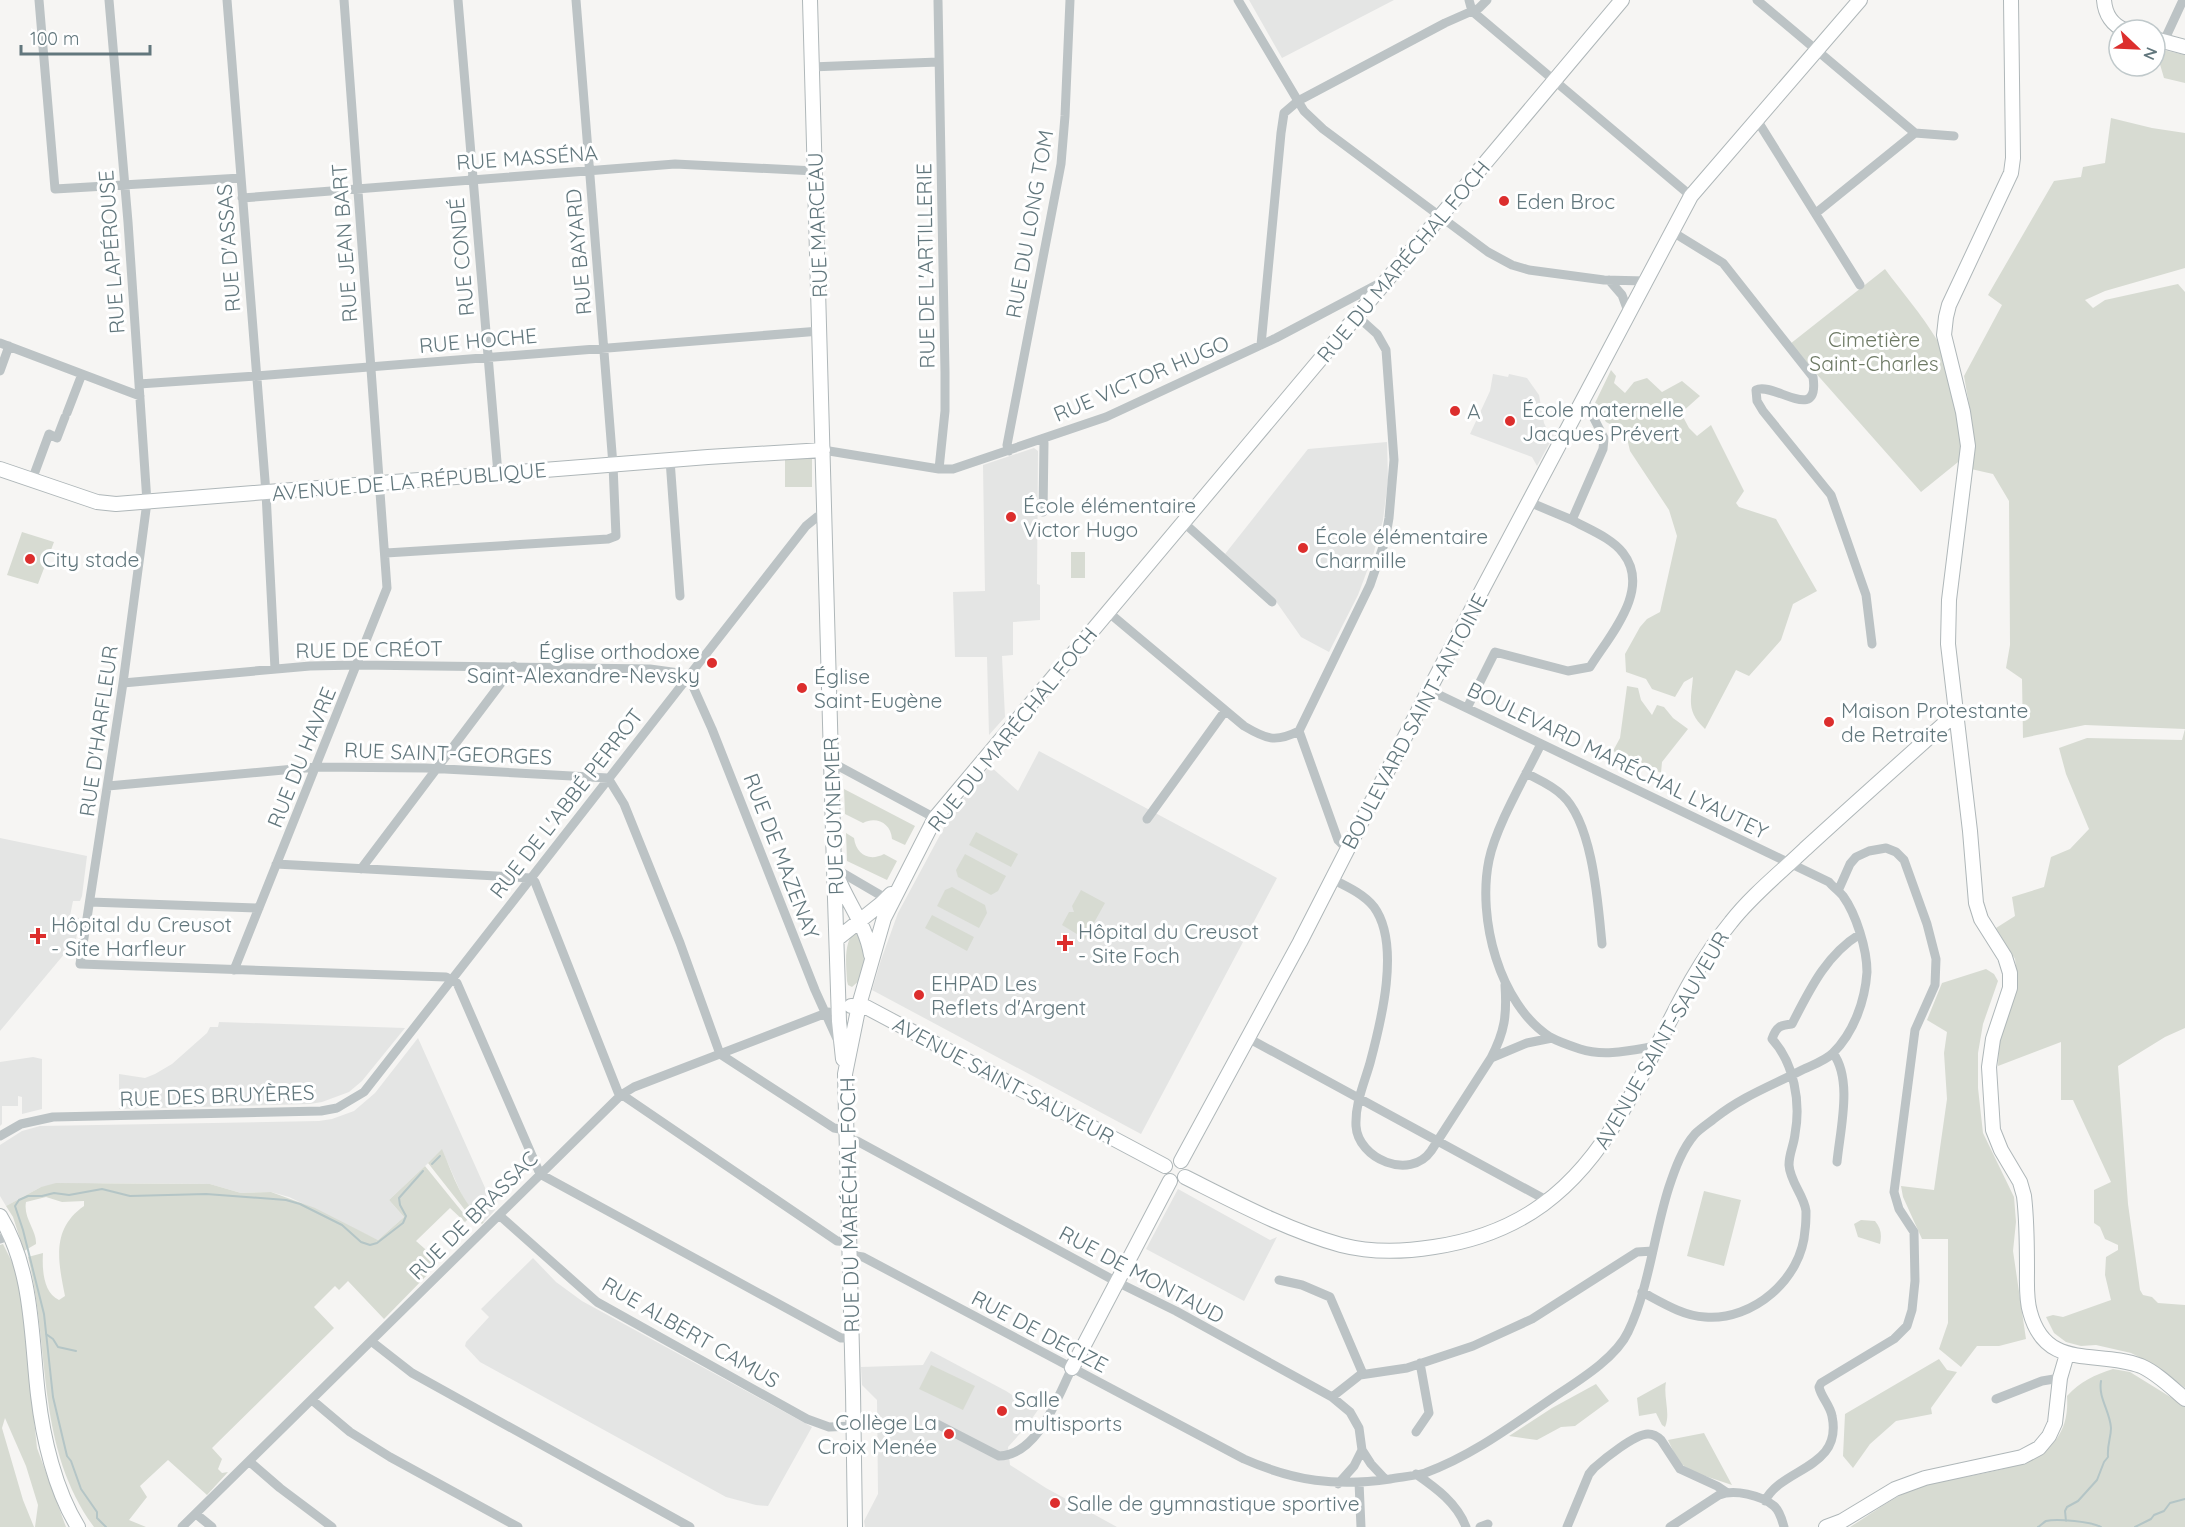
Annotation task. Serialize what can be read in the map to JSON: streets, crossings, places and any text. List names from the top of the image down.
{
  "streets": {
    "street": [
      "RUE MASSÉNA",
      "RUE DU LONG TOM",
      "RUE MARCEAU",
      "RUE JEAN BART",
      "RUE D'ASSAS",
      "RUE LAPÉROUSE",
      "RUE BAYARD",
      "RUE CONDÉ",
      "RUE DU MARÉCHAL FOCH",
      "RUE DE L'ARTILLERIE",
      "RUE HOCHE",
      "RUE VICTOR HUGO",
      "AVENUE DE LA RÉPUBLIQUE",
      "RUE DE CRÉOT",
      "BOULEVARD SAINT-ANTOINE",
      "RUE D'HARFLEUR",
      "RUE SAINT-GEORGES",
      "RUE DU HAVRE",
      "BOULEVARD MARÉCHAL LYAUTEY",
      "RUE DE L'ABBÉ PERROT",
      "RUE GUYNEMER",
      "RUE DE MAZENAY",
      "AVENUE SAINT-SAUVEUR",
      "RUE DES BRUYÈRES",
      "RUE DE BRASSAC",
      "RUE DE MONTAUD",
      "RUE DE DECIZE",
      "RUE ALBERT CAMUS"
    ]
  },
  "crossings": [
    ["RUE MASSÉNA", "RUE MARCEAU"],
    ["RUE MASSÉNA", "RUE JEAN BART"],
    ["RUE MASSÉNA", "RUE D'ASSAS"],
    ["RUE MASSÉNA", "RUE BAYARD"],
    ["RUE MASSÉNA", "RUE CONDÉ"],
    ["RUE DU LONG TOM", "RUE VICTOR HUGO"],
    ["RUE MARCEAU", "RUE HOCHE"],
    ["RUE MARCEAU", "RUE VICTOR HUGO"],
    ["RUE MARCEAU", "AVENUE DE LA RÉPUBLIQUE"],
    ["RUE MARCEAU", "RUE GUYNEMER"],
    ["RUE JEAN BART", "RUE HOCHE"],
    ["RUE JEAN BART", "AVENUE DE LA RÉPUBLIQUE"],
    ["RUE JEAN BART", "RUE DU HAVRE"],
    ["RUE D'ASSAS", "RUE HOCHE"],
    ["RUE D'ASSAS", "AVENUE DE LA RÉPUBLIQUE"],
    ["RUE D'ASSAS", "RUE DE CRÉOT"],
    ["RUE LAPÉROUSE", "RUE HOCHE"],
    ["RUE LAPÉROUSE", "AVENUE DE LA RÉPUBLIQUE"],
    ["RUE LAPÉROUSE", "RUE D'HARFLEUR"],
    ["RUE BAYARD", "RUE HOCHE"],
    ["RUE BAYARD", "AVENUE DE LA RÉPUBLIQUE"],
    ["RUE BAYARD", "RUE DU HAVRE"],
    ["RUE CONDÉ", "RUE HOCHE"],
    ["RUE CONDÉ", "AVENUE DE LA RÉPUBLIQUE"],
    ["RUE DU MARÉCHAL FOCH", "RUE VICTOR HUGO"],
    ["RUE DU MARÉCHAL FOCH", "RUE GUYNEMER"],
    ["RUE DU MARÉCHAL FOCH", "AVENUE SAINT-SAUVEUR"],
    ["RUE DU MARÉCHAL FOCH", "RUE DE MONTAUD"],
    ["RUE DU MARÉCHAL FOCH", "RUE DE DECIZE"],
    ["RUE DU MARÉCHAL FOCH", "RUE ALBERT CAMUS"],
    ["RUE DE L'ARTILLERIE", "RUE VICTOR HUGO"],
    ["RUE VICTOR HUGO", "AVENUE DE LA RÉPUBLIQUE"],
    ["RUE VICTOR HUGO", "RUE GUYNEMER"],
    ["AVENUE DE LA RÉPUBLIQUE", "RUE D'HARFLEUR"],
    ["AVENUE DE LA RÉPUBLIQUE", "RUE DU HAVRE"],
    ["AVENUE DE LA RÉPUBLIQUE", "RUE GUYNEMER"],
    ["RUE DE CRÉOT", "RUE D'HARFLEUR"],
    ["RUE DE CRÉOT", "RUE DU HAVRE"],
    ["RUE DE CRÉOT", "RUE DE L'ABBÉ PERROT"],
    ["RUE DE CRÉOT", "RUE DE MAZENAY"],
    ["BOULEVARD SAINT-ANTOINE", "BOULEVARD MARÉCHAL LYAUTEY"],
    ["BOULEVARD SAINT-ANTOINE", "AVENUE SAINT-SAUVEUR"],
    ["RUE D'HARFLEUR", "RUE SAINT-GEORGES"],
    ["RUE D'HARFLEUR", "RUE DU HAVRE"],
    ["RUE SAINT-GEORGES", "RUE DU HAVRE"],
    ["RUE SAINT-GEORGES", "RUE DE L'ABBÉ PERROT"],
    ["BOULEVARD MARÉCHAL LYAUTEY", "AVENUE SAINT-SAUVEUR"],
    ["RUE DE L'ABBÉ PERROT", "RUE GUYNEMER"],
    ["RUE DE L'ABBÉ PERROT", "RUE DE MAZENAY"],
    ["RUE DE L'ABBÉ PERROT", "RUE DES BRUYÈRES"],
    ["RUE GUYNEMER", "RUE DE MAZENAY"],
    ["RUE GUYNEMER", "RUE DE BRASSAC"],
    ["RUE DE MAZENAY", "RUE DE BRASSAC"],
    ["RUE DE BRASSAC", "RUE DE MONTAUD"],
    ["RUE DE BRASSAC", "RUE DE DECIZE"],
    ["RUE DE BRASSAC", "RUE ALBERT CAMUS"],
    ["RUE DE MONTAUD", "RUE DE DECIZE"]
  ],
  "parks": ["Cimetière Saint-Charles"],
  "places": {
    "other": [
      "Eden Broc",
      "A",
      "École maternelle Jacques Prévert",
      "École élémentaire Victor Hugo",
      "École élémentaire Charmille",
      "City stade",
      "Église orthodoxe Saint-Alexandre-Nevsky",
      "Église Saint-Eugène",
      "Maison Protestante de Retraite",
      "EHPAD Les Reflets d'Argent",
      "Salle multisports",
      "Collège La Croix Menée",
      "Salle de gymnastique sportive"
    ],
    "health": ["Hôpital du Creusot - Site Harfleur", "Hôpital du Creusot - Site Foch"]
  },
  "scale_bar": "100 m",
  "north": "bottom right"
}
